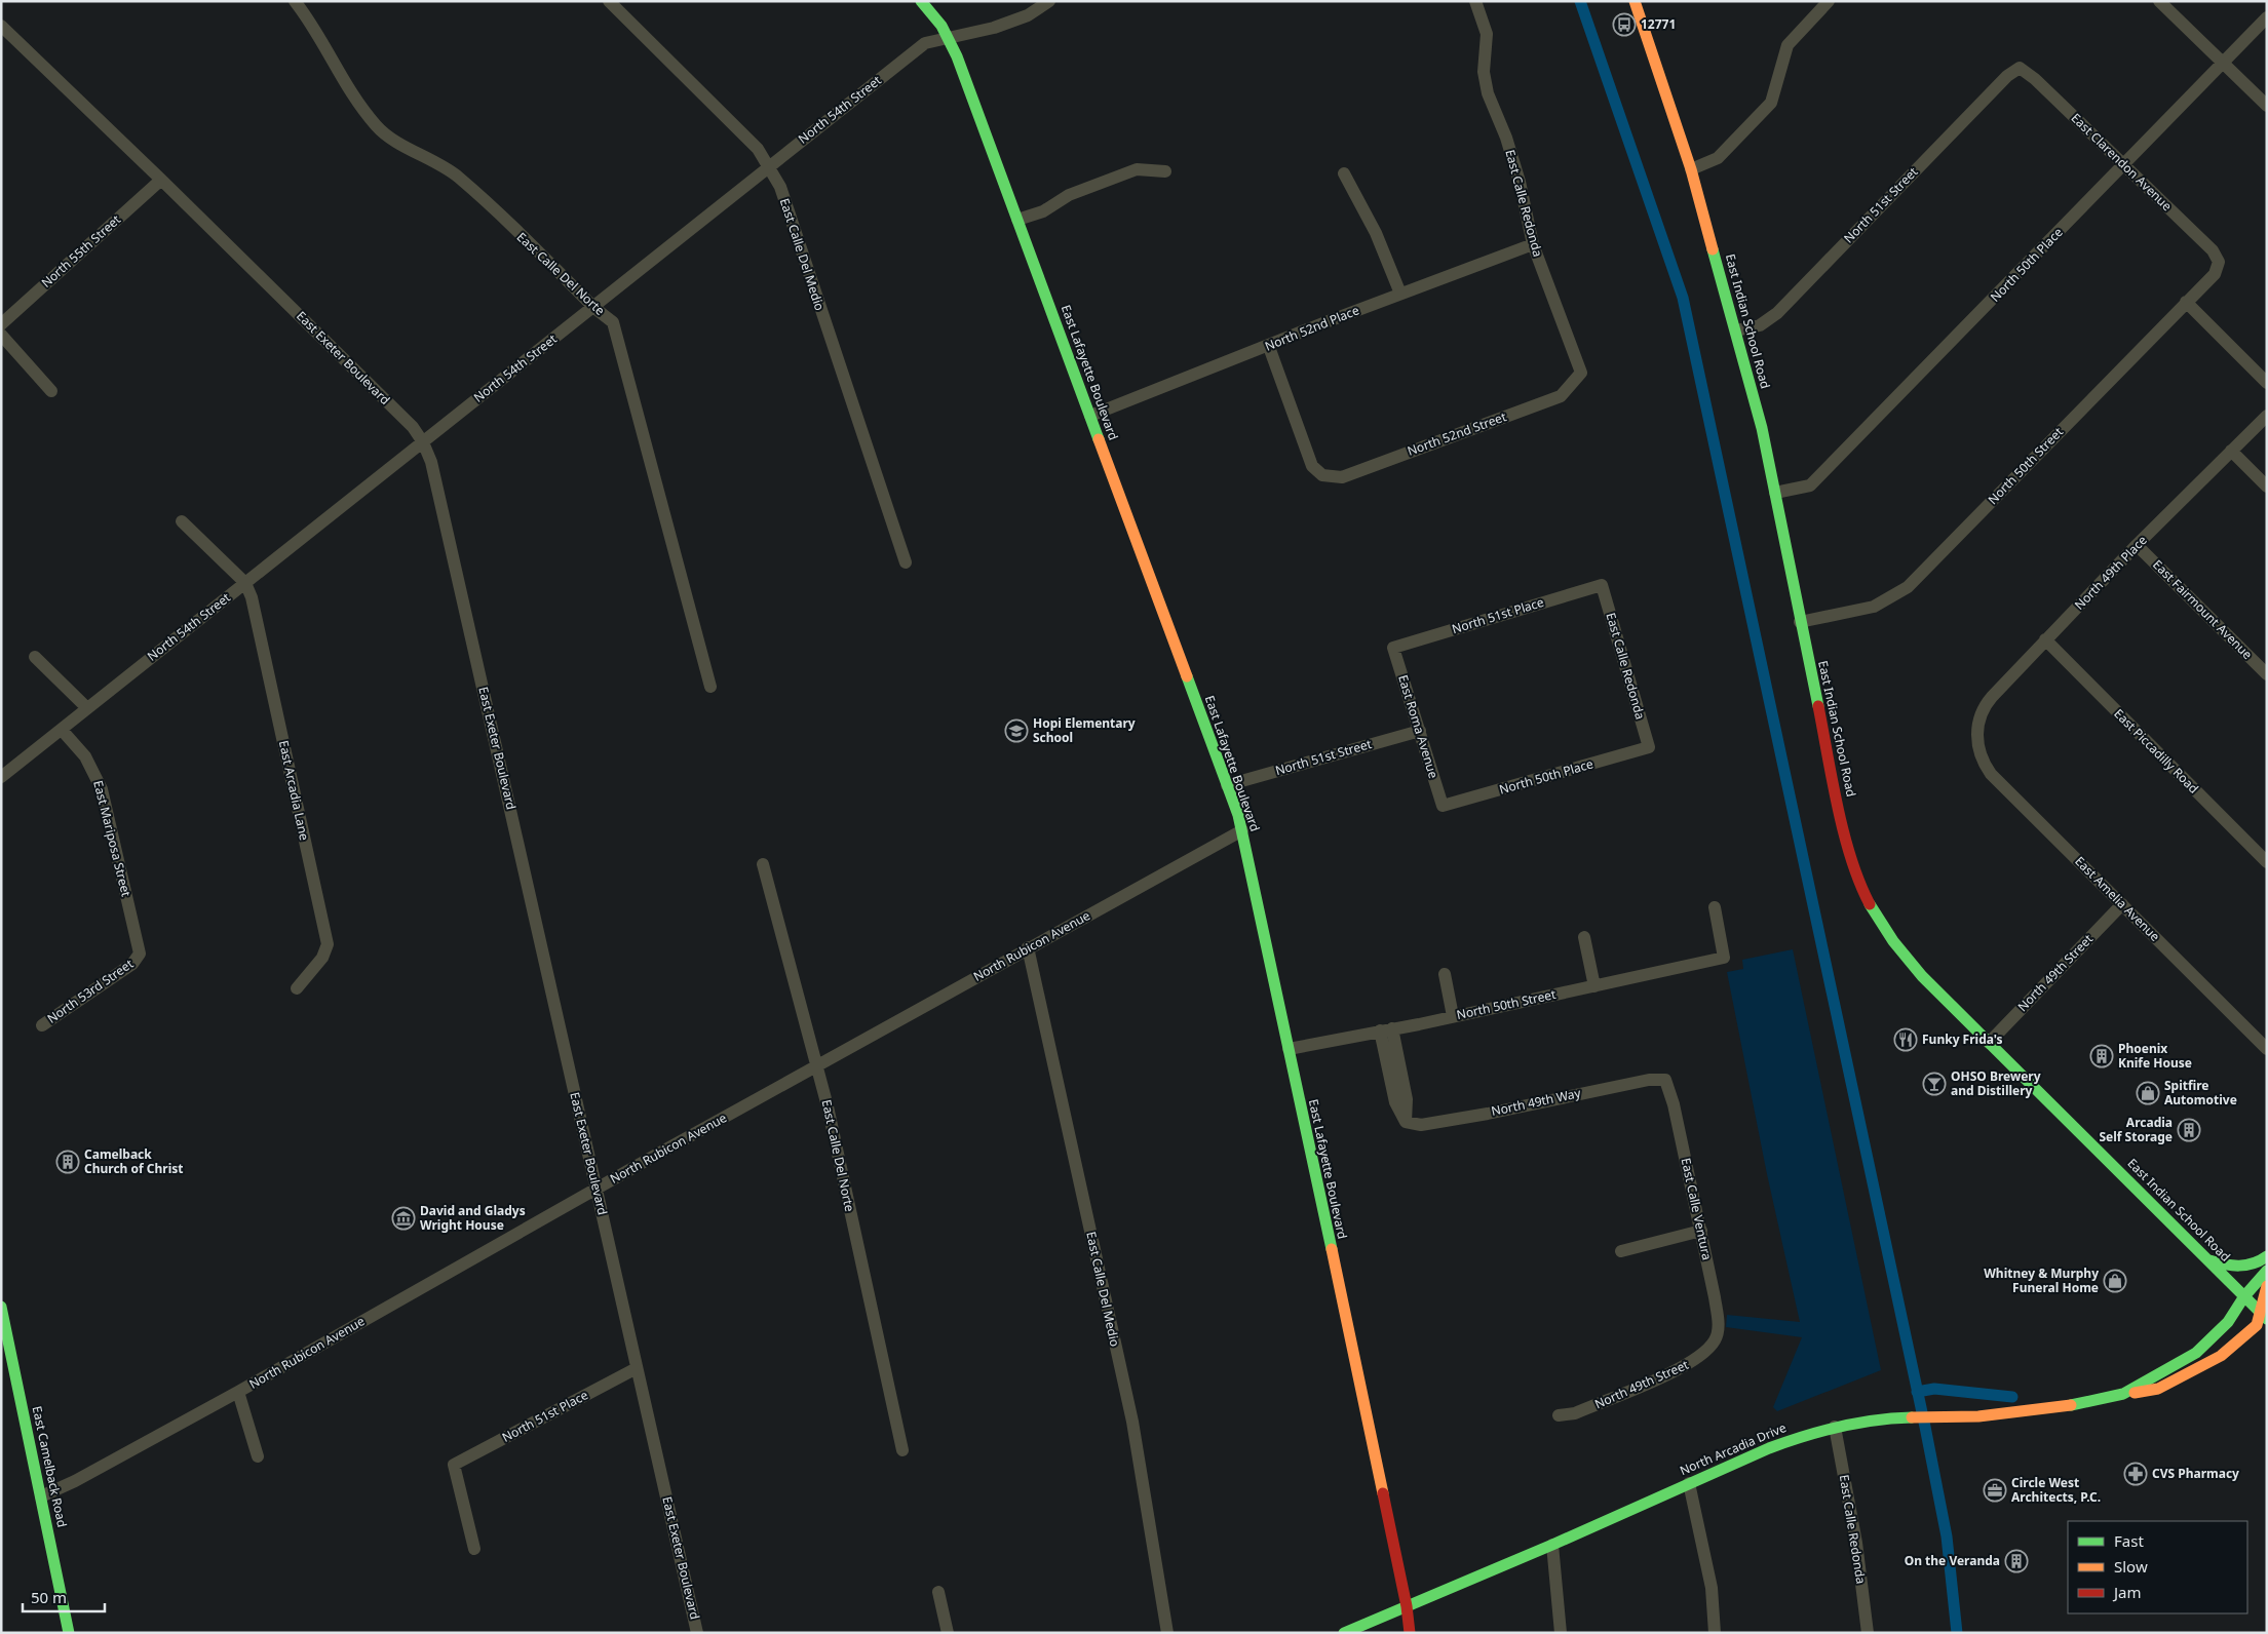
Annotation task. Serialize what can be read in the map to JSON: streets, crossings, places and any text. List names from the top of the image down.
{
  "streets": {
    "street": [
      "North 54th Street",
      "East Clarendon Avenue",
      "East Calle Redonda",
      "North 51st Street",
      "North 55th Street",
      "East Calle Del Medio",
      "North 50th Place",
      "East Calle Del Norte",
      "East Indian School Road",
      "North 52nd Place",
      "East Exeter Boulevard",
      "East Lafayette Boulevard",
      "North 52nd Street",
      "North 50th Street",
      "North 49th Place",
      "East Fairmount Avenue",
      "North 51st Place",
      "East Roma Avenue",
      "East Piccadilly Road",
      "East Arcadia Lane",
      "East Mariposa Street",
      "East Amelia Avenue",
      "North Rubicon Avenue",
      "North 49th Street",
      "North 53rd Street",
      "North 49th Way",
      "East Calle Ventura",
      "North Arcadia Drive",
      "East Camelback Road"
    ]
  },
  "crossings": [
    ["North 54th Street", "East Calle Del Medio"],
    ["North 54th Street", "East Calle Del Norte"],
    ["North 54th Street", "East Exeter Boulevard"],
    ["North 54th Street", "East Lafayette Boulevard"],
    ["North 54th Street", "East Arcadia Lane"],
    ["North 54th Street", "East Mariposa Street"],
    ["East Clarendon Avenue", "North 51st Street"],
    ["East Clarendon Avenue", "North 50th Place"],
    ["East Clarendon Avenue", "North 50th Street"],
    ["East Calle Redonda", "North 50th Place"],
    ["East Calle Redonda", "North 52nd Place"],
    ["East Calle Redonda", "North 52nd Street"],
    ["East Calle Redonda", "North 51st Place"],
    ["East Calle Redonda", "North Arcadia Drive"],
    ["North 51st Street", "East Indian School Road"],
    ["North 51st Street", "East Lafayette Boulevard"],
    ["North 51st Street", "East Roma Avenue"],
    ["North 55th Street", "East Exeter Boulevard"],
    ["East Calle Del Medio", "North Rubicon Avenue"],
    ["North 50th Place", "East Indian School Road"],
    ["North 50th Place", "East Roma Avenue"],
    ["East Calle Del Norte", "North Rubicon Avenue"],
    ["East Indian School Road", "North 50th Street"],
    ["East Indian School Road", "North 49th Street"],
    ["East Indian School Road", "North Arcadia Drive"],
    ["North 52nd Place", "East Lafayette Boulevard"],
    ["North 52nd Place", "North 52nd Street"],
    ["East Exeter Boulevard", "North 51st Place"],
    ["East Exeter Boulevard", "North Rubicon Avenue"],
    ["East Lafayette Boulevard", "North 50th Street"],
    ["East Lafayette Boulevard", "North Rubicon Avenue"],
    ["East Lafayette Boulevard", "North Arcadia Drive"],
    ["North 50th Street", "North 49th Way"],
    ["North 49th Place", "East Fairmount Avenue"],
    ["North 49th Place", "East Piccadilly Road"],
    ["North 49th Place", "East Amelia Avenue"],
    ["North 51st Place", "East Roma Avenue"],
    ["East Mariposa Street", "North 53rd Street"],
    ["East Amelia Avenue", "North 49th Street"],
    ["North Rubicon Avenue", "East Camelback Road"],
    ["North 49th Street", "East Calle Ventura"],
    ["North 49th Way", "East Calle Ventura"]
  ],
  "places": {
    "bus stop": ["12771"],
    "school or university": ["Hopi Elementary School"],
    "restaurant": ["Funky Frida's"],
    "building": [
      "Phoenix Knife House",
      "Arcadia Self Storage",
      "Camelback Church of Christ",
      "On the Veranda"
    ],
    "bar": ["OHSO Brewery and Distillery"],
    "shop": ["Spitfire Automotive", "Whitney & Murphy Funeral Home"],
    "museum": ["David and Gladys Wright House"],
    "pharmacy": ["CVS Pharmacy"],
    "office": ["Circle West Architects, P.C."]
  },
  "legend": ["Fast", "Slow", "Jam"],
  "scale_bar": "50 m"
}
